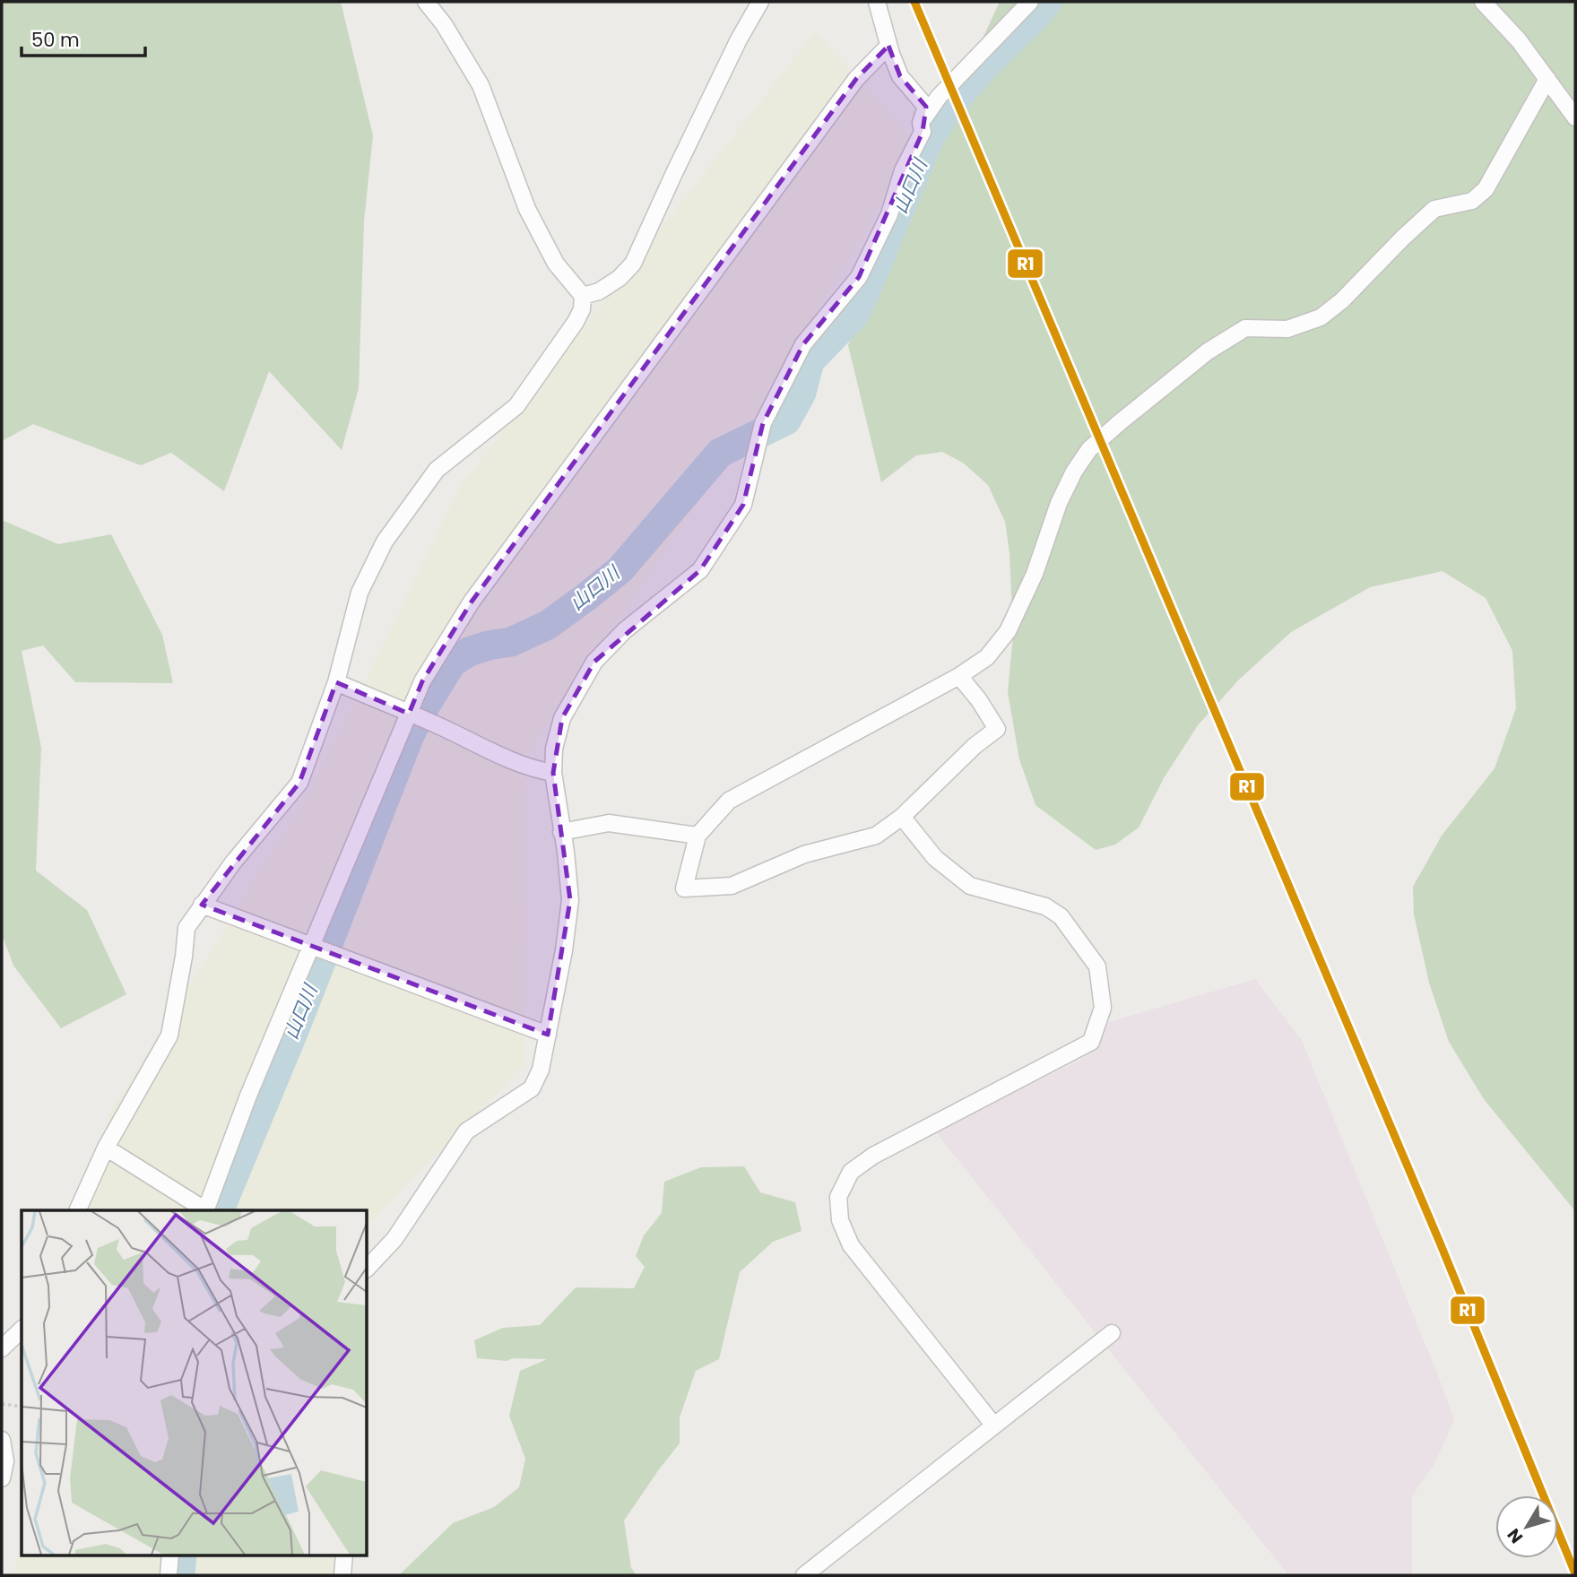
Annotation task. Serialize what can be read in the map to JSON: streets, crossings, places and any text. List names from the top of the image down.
{
  "water": ["山口川"],
  "lines": ["transit line R1"],
  "scale_bar": "50 m",
  "north": "bottom left"
}
